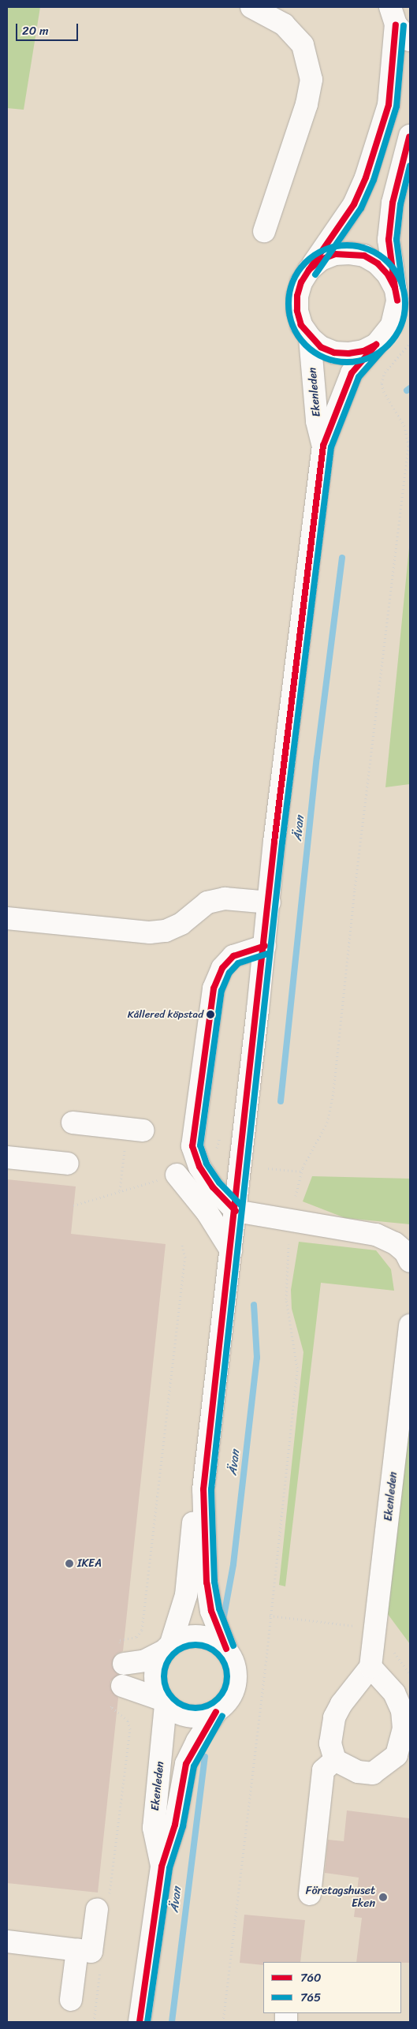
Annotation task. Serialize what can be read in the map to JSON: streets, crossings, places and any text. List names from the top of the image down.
{
  "streets": {
    "street": ["Ekenleden"]
  },
  "water": ["Ävan"],
  "places": ["Kållered köpstad", "IKEA", "Företagshuset Eken"],
  "lines": ["transit line 760", "transit line 765"],
  "legend": ["760", "765"],
  "scale_bar": "20 m"
}
